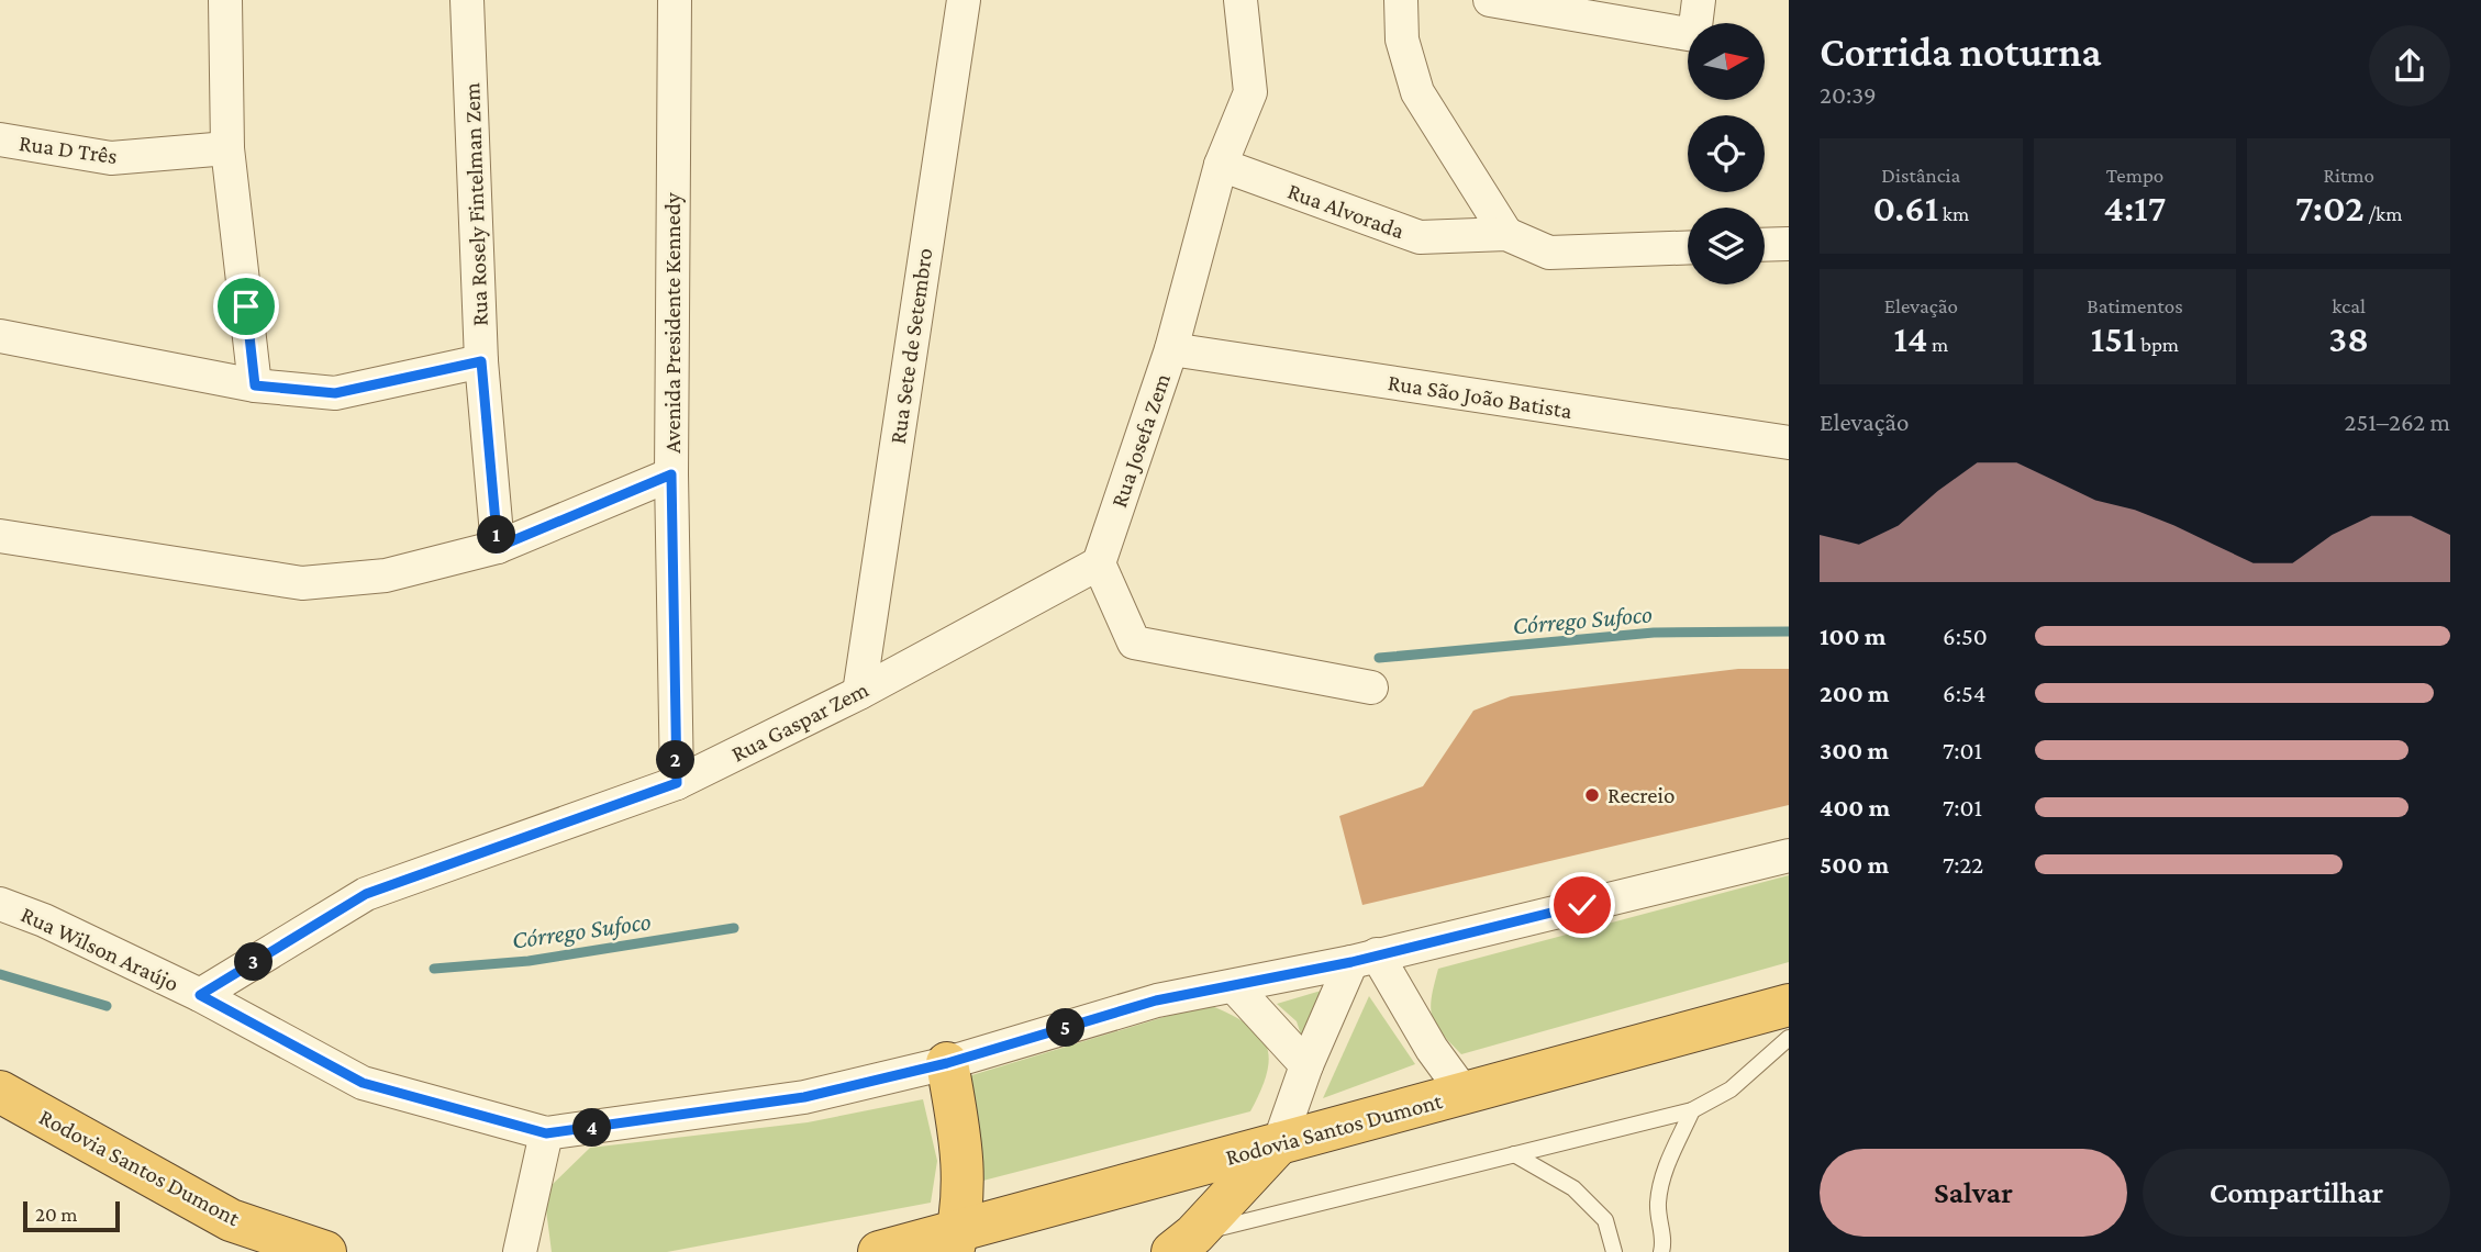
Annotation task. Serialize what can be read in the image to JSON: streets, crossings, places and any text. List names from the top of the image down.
{
  "streets": {
    "highway": ["Rodovia Santos Dumont"],
    "street": [
      "Rua D Três",
      "Rua Rosely Fintelman Zem",
      "Rua Alvorada",
      "Avenida Presidente Kennedy",
      "Rua Sete de Setembro",
      "Rua São João Batista",
      "Rua Josefa Zem",
      "Rua Gaspar Zem",
      "Rua Wilson Araújo"
    ]
  },
  "crossings": [
    ["Rua Alvorada", "Rua Josefa Zem"],
    ["Avenida Presidente Kennedy", "Rua Gaspar Zem"],
    ["Rua Sete de Setembro", "Rua Gaspar Zem"],
    ["Rua São João Batista", "Rua Josefa Zem"],
    ["Rua Josefa Zem", "Rua Gaspar Zem"],
    ["Rua Gaspar Zem", "Rua Wilson Araújo"]
  ],
  "water": ["Córrego Sufoco"],
  "places": ["Recreio"],
  "scale_bar": "20 m",
  "north": "right",
  "page": {
    "heading": ["Corrida noturna", "20:39"],
    "stats": [
      ["Distância", "0.61 km"],
      ["Tempo", "4:17"],
      ["Ritmo", "7:02 /km"],
      ["Elevação", "14 m"],
      ["Batimentos", "151 bpm"],
      ["kcal", "38"]
    ],
    "chart": ["Elevação", "251–262 m"],
    "pins": [
      "1",
      "2",
      "3",
      "5",
      "4"
    ],
    "list": [
      {
        "name": "100 m",
        "note": "6:50"
      },
      {
        "name": "200 m",
        "note": "6:54"
      },
      {
        "name": "300 m",
        "note": "7:01"
      },
      {
        "name": "400 m",
        "note": "7:01"
      },
      {
        "name": "500 m",
        "note": "7:22"
      }
    ],
    "buttons": ["Salvar", "Compartilhar"],
    "scale": "20 m"
  }
}
